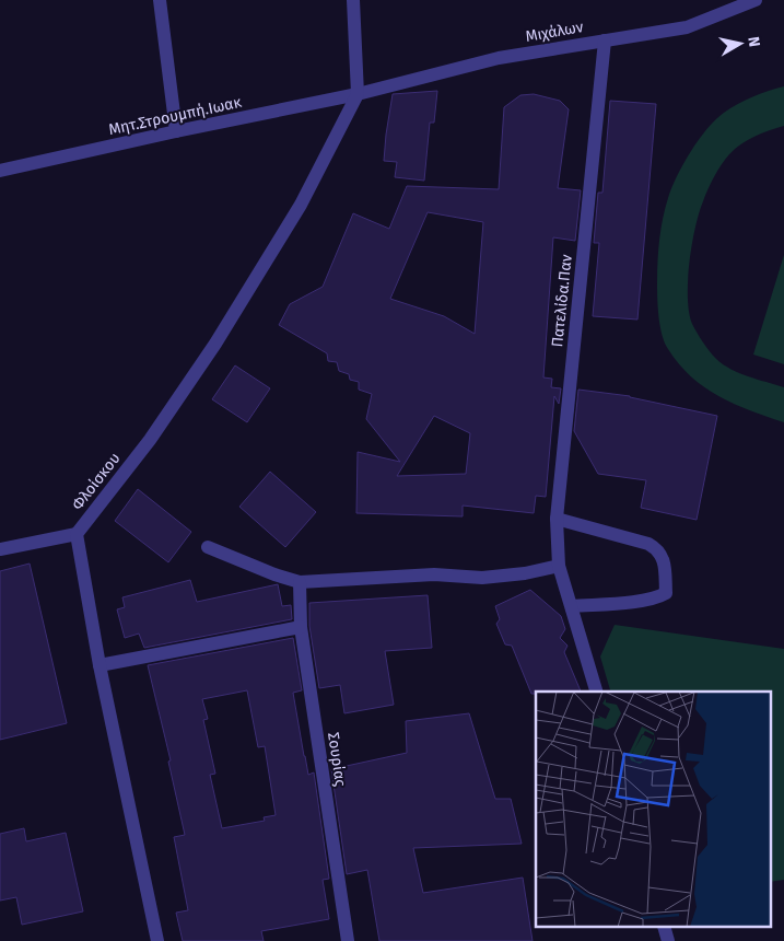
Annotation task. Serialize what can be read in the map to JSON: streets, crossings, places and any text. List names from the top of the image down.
{
  "streets": {
    "street": [
      "Μιχάλων",
      "Μητ.Στρουμπή.Ιωακ",
      "Πατελίδα.Παν",
      "Φλοίσκου",
      "Σουρίας"
    ]
  },
  "crossings": [
    ["Μιχάλων", "Μητ.Στρουμπή.Ιωακ"],
    ["Μιχάλων", "Πατελίδα.Παν"],
    ["Μιχάλων", "Φλοίσκου"],
    ["Μητ.Στρουμπή.Ιωακ", "Φλοίσκου"]
  ],
  "north": "right"
}
